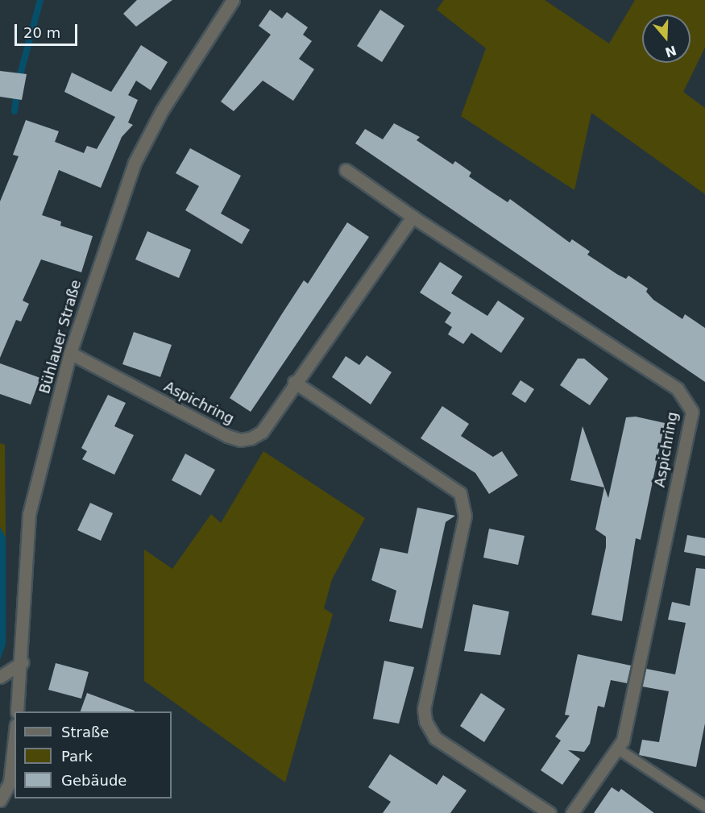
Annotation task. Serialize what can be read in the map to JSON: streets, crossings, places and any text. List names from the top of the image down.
{
  "streets": {
    "street": ["Bühlauer Straße", "Aspichring"]
  },
  "crossings": [
    ["Bühlauer Straße", "Aspichring"]
  ],
  "legend": ["Straße", "Park", "Gebäude"],
  "scale_bar": "20 m",
  "north": "bottom"
}
